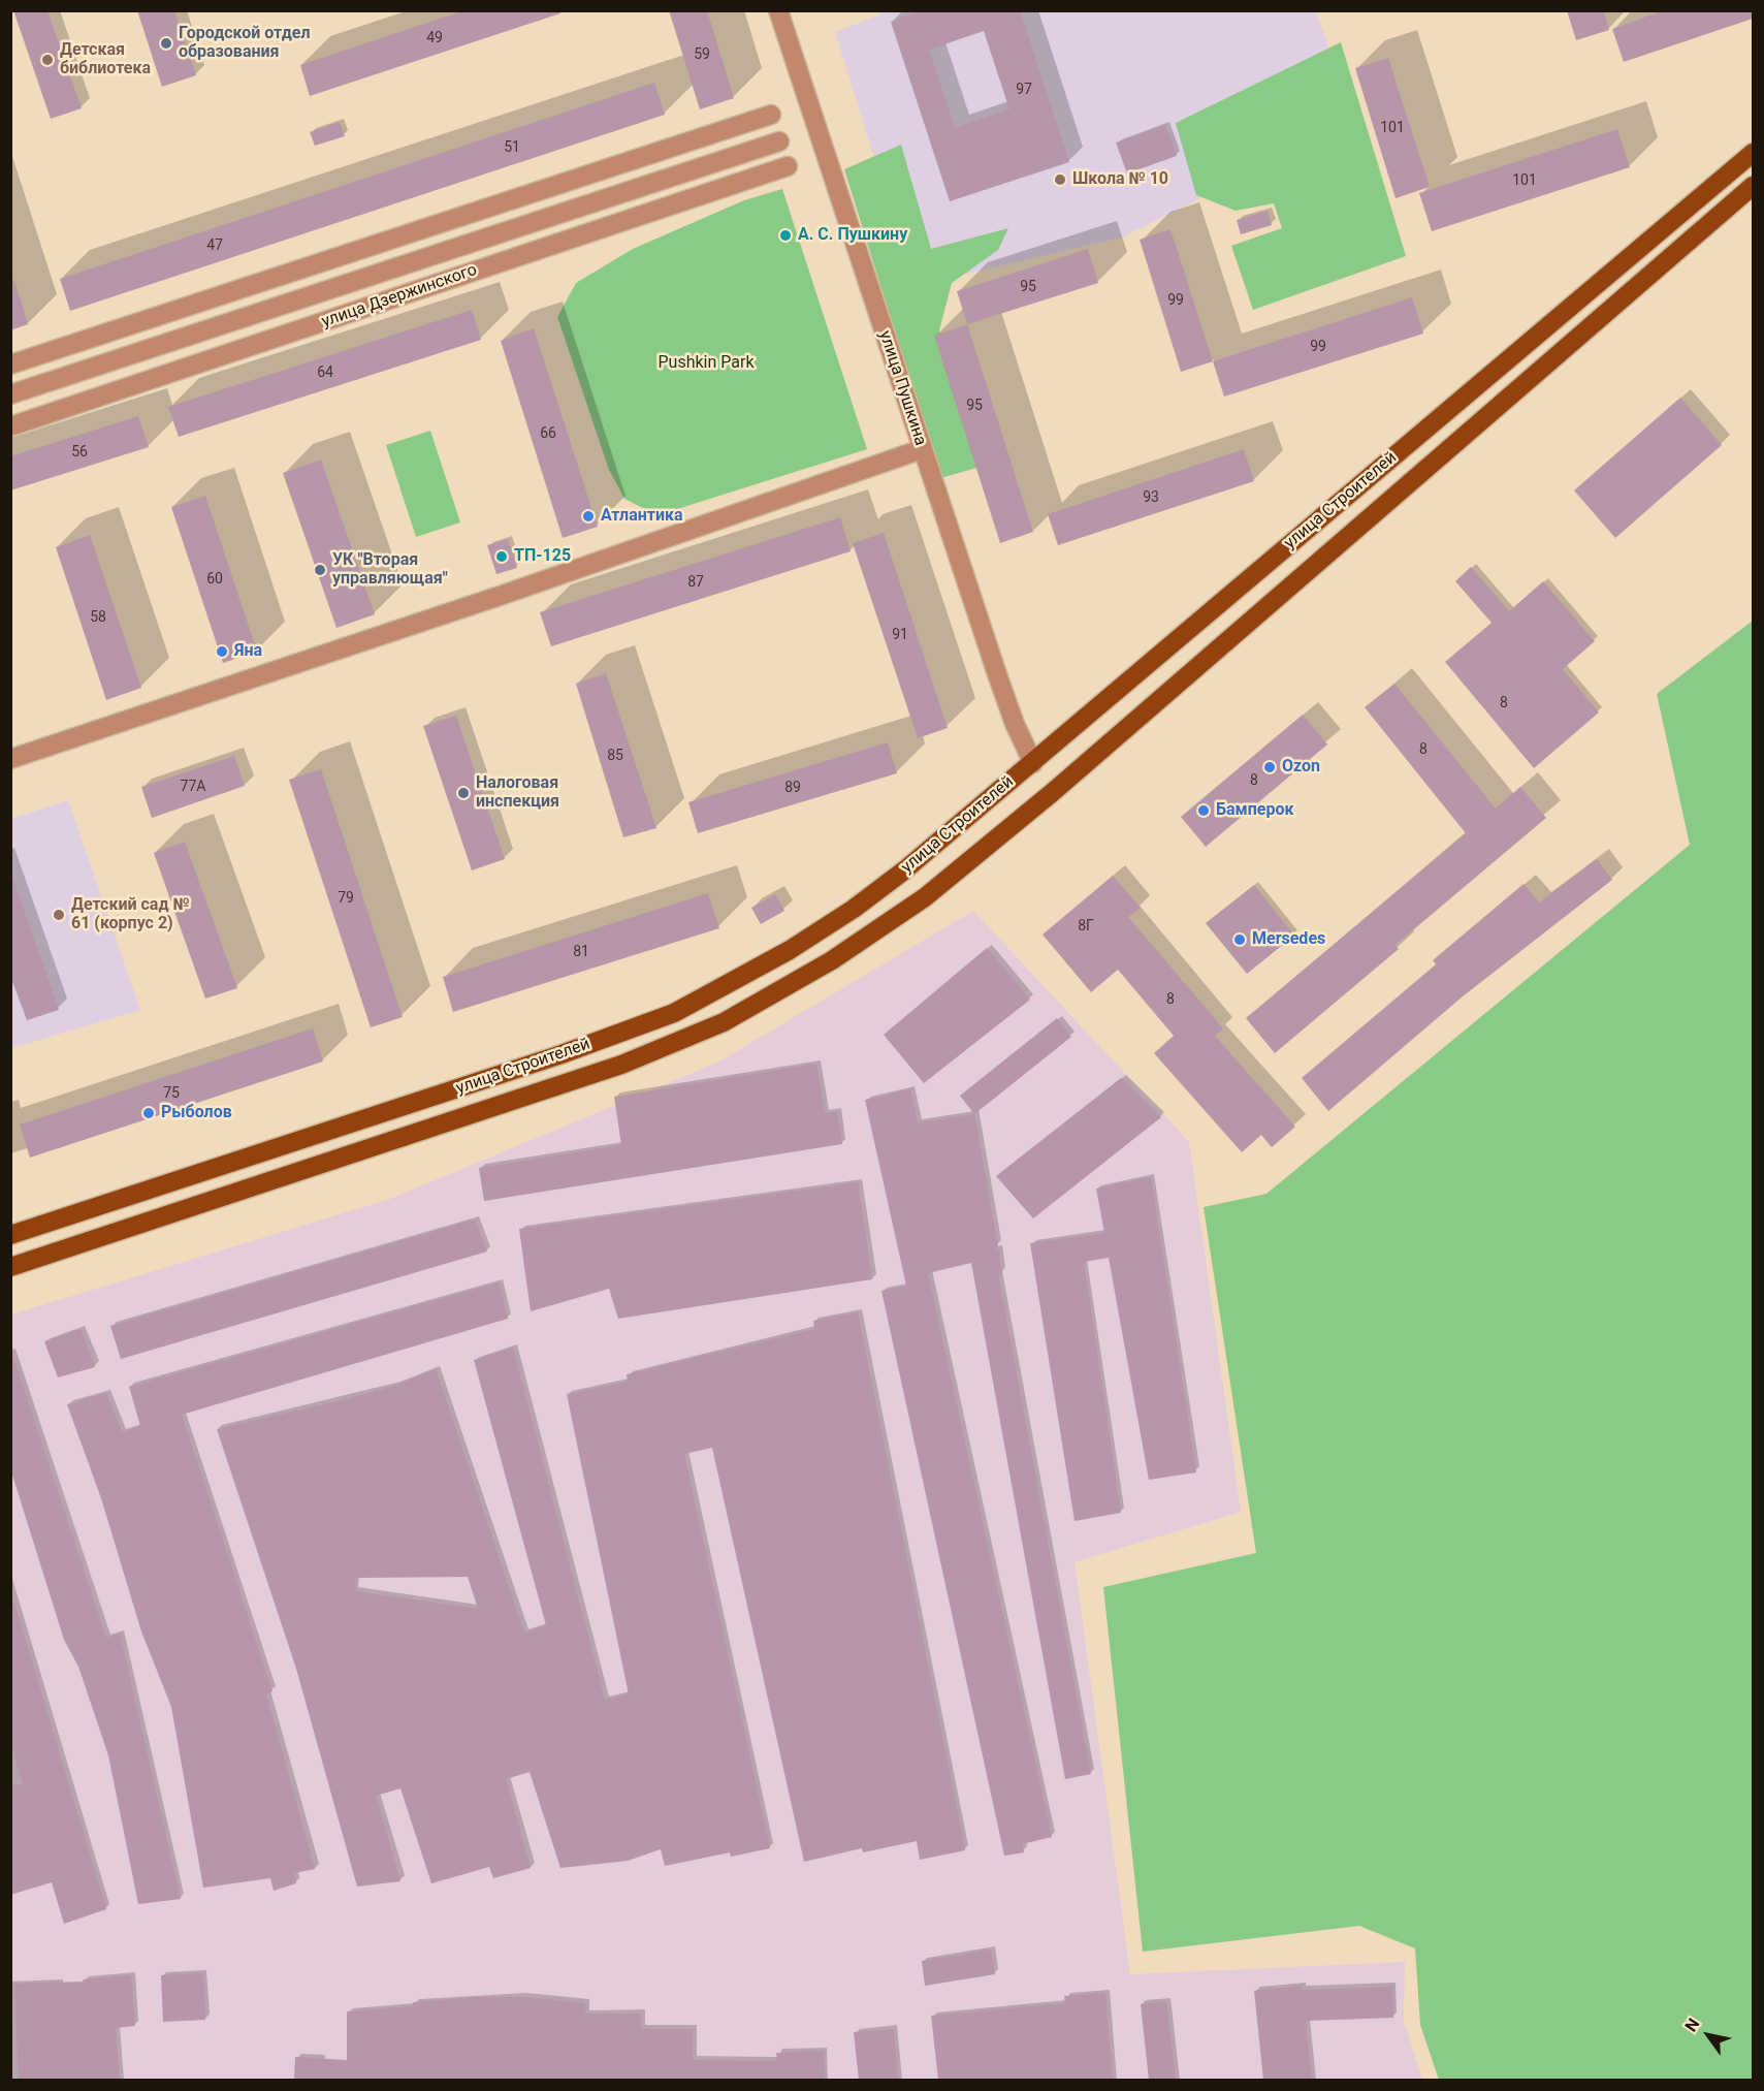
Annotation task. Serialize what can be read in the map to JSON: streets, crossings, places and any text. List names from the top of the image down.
{
  "streets": {
    "main road": ["улица Строителей"],
    "street": ["улица Дзержинского", "улица Пушкина"]
  },
  "crossings": [
    ["улица Пушкина", "улица Строителей"]
  ],
  "parks": ["Pushkin Park"],
  "places": [
    "Городской отдел образования",
    "Детская библиотека",
    "Школа № 10",
    "А. С. Пушкину",
    "Атлантика",
    "ТП-125",
    "УК \"Вторая управляющая\"",
    "Яна",
    "Ozon",
    "Налоговая инспекция",
    "Бамперок",
    "Детский сад № 61 (корпус 2)",
    "Mersedes",
    "Рыболов"
  ],
  "house_numbers": [
    "49",
    "59",
    "97",
    "101",
    "51",
    "101",
    "47",
    "95",
    "99",
    "99",
    "64",
    "95",
    "66",
    "56",
    "93",
    "60",
    "87",
    "58",
    "91",
    "8",
    "8",
    "85",
    "8",
    "77А",
    "89",
    "79",
    "8Г",
    "81",
    "8",
    "75"
  ],
  "north": "top left"
}
